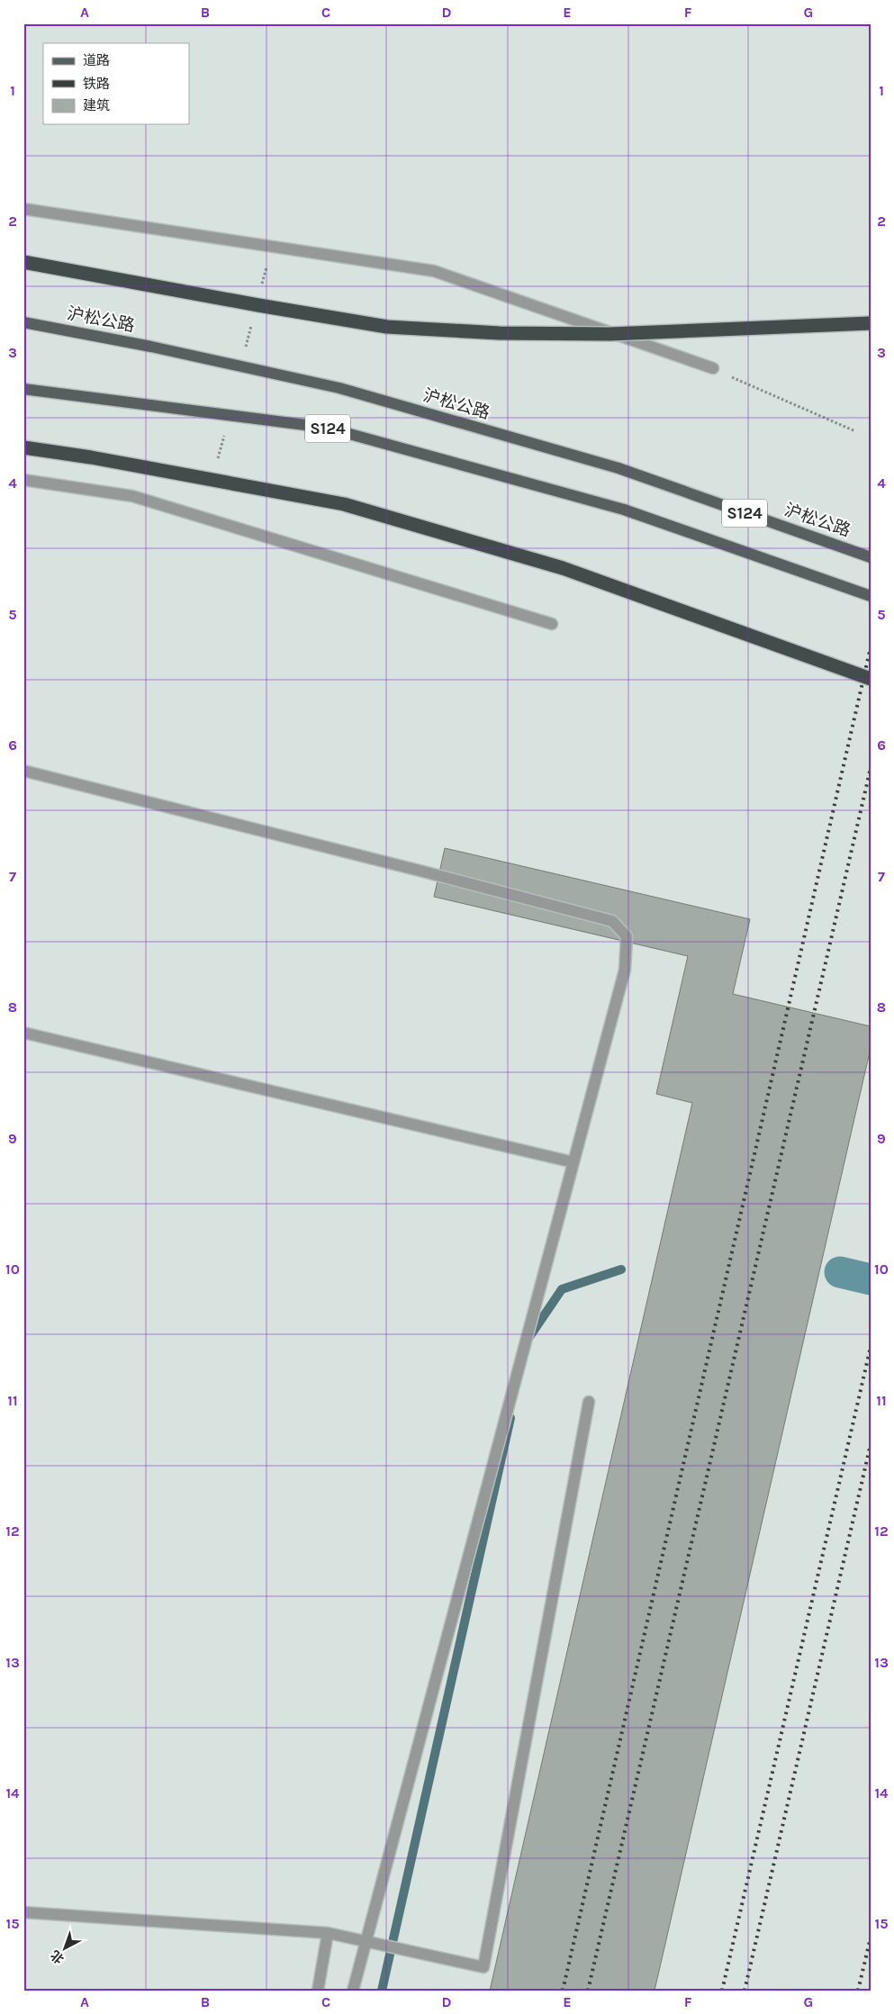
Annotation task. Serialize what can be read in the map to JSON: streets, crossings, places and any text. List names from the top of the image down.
{
  "streets": {
    "main road": ["沪松公路", "S124"]
  },
  "legend": ["道路", "铁路", "建筑"],
  "north": "bottom left",
  "grid": {
    "columns": [
      "A",
      "B",
      "C",
      "D",
      "E",
      "F",
      "G"
    ],
    "rows": [
      "1",
      "2",
      "3",
      "4",
      "5",
      "6",
      "7",
      "8",
      "9",
      "10",
      "11",
      "12",
      "13",
      "14",
      "15"
    ]
  }
}
